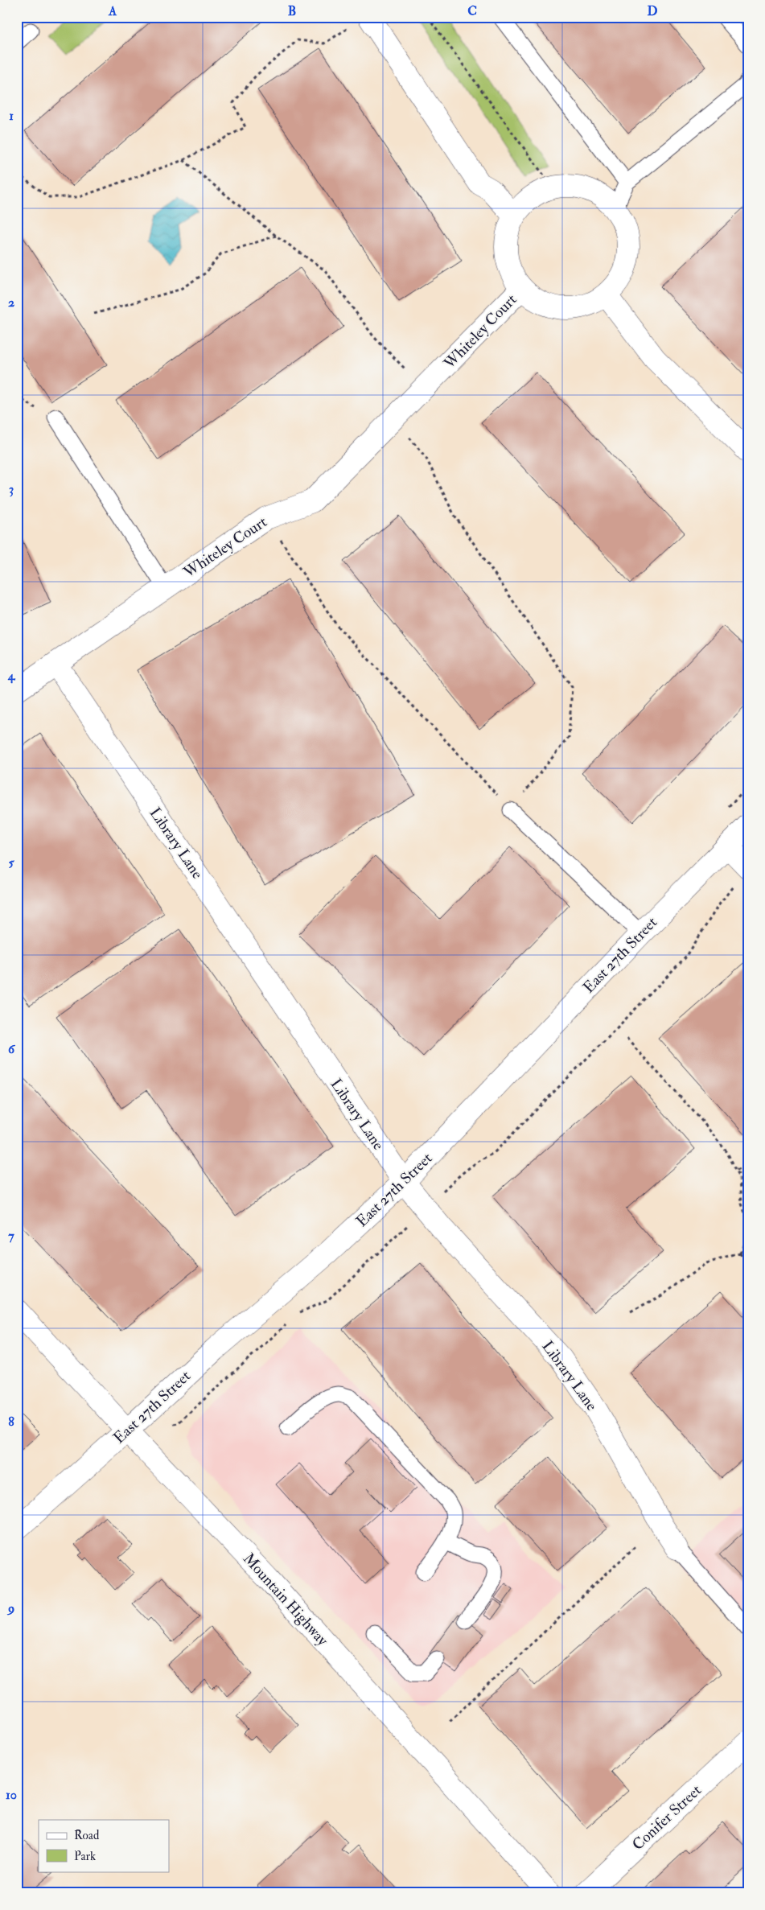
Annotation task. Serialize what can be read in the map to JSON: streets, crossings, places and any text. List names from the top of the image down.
{
  "streets": {
    "street": [
      "Whiteley Court",
      "Library Lane",
      "East 27th Street",
      "Mountain Highway",
      "Conifer Street"
    ]
  },
  "crossings": [
    ["Whiteley Court", "Library Lane"],
    ["Library Lane", "East 27th Street"],
    ["East 27th Street", "Mountain Highway"]
  ],
  "legend": ["Road", "Park"],
  "grid": {
    "columns": [
      "A",
      "B",
      "C",
      "D"
    ],
    "rows": [
      "1",
      "2",
      "3",
      "4",
      "5",
      "6",
      "7",
      "8",
      "9",
      "10"
    ]
  }
}
